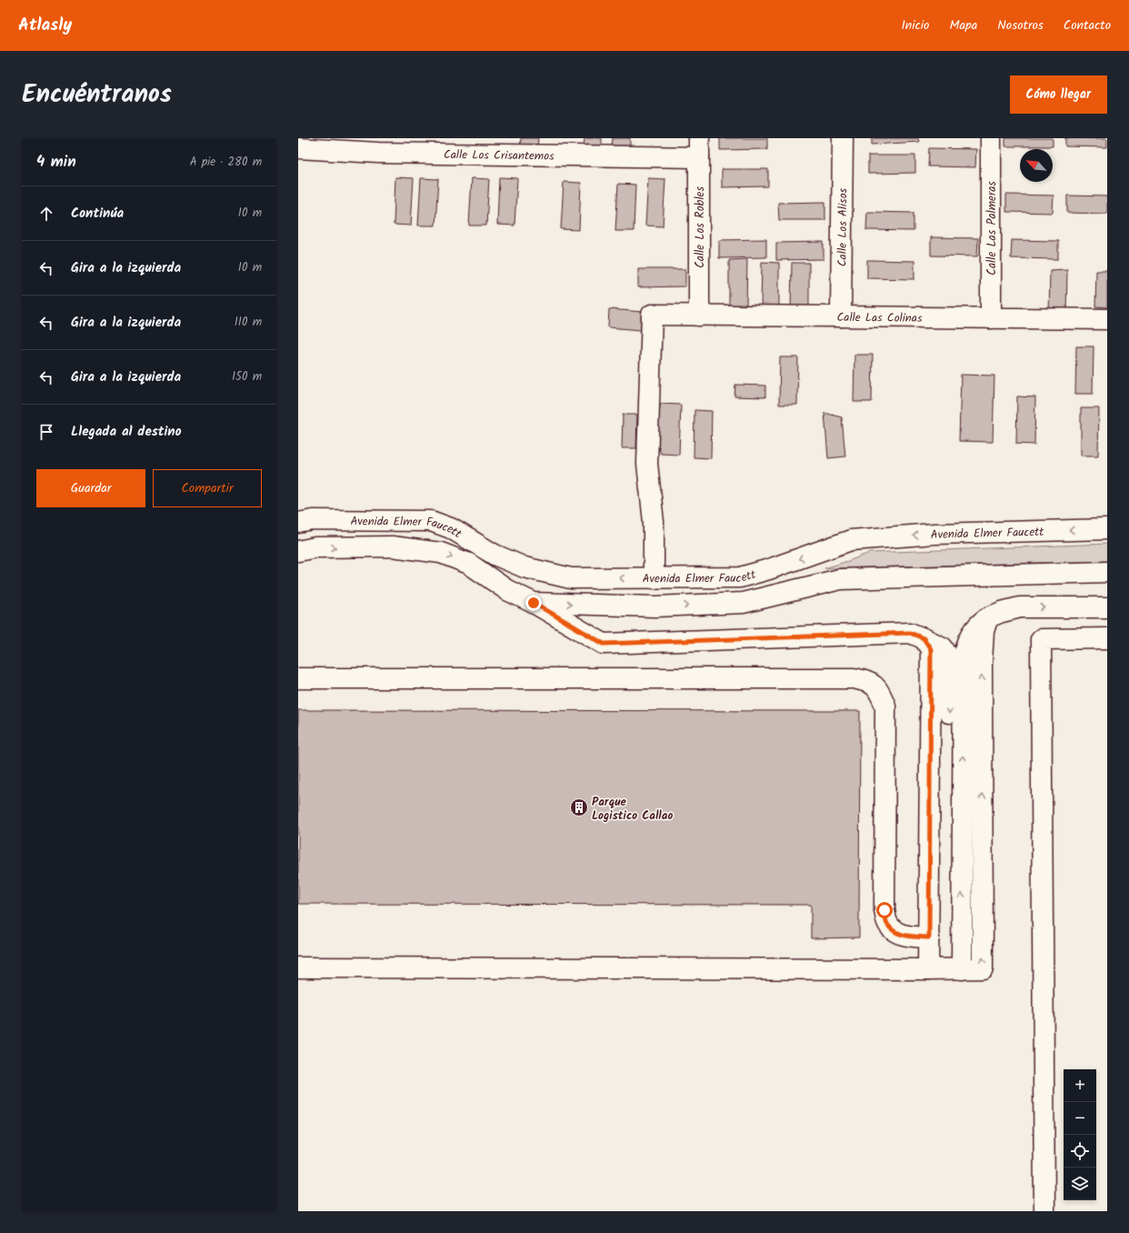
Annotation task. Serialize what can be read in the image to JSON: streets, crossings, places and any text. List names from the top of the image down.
{
  "streets": {
    "main road": [
      "Calle Los Crisantemos",
      "Calle Los Robles",
      "Calle Los Alisos",
      "Calle Las Palmeras",
      "Calle Las Colinas",
      "Avenida Elmer Faucett"
    ]
  },
  "crossings": [
    ["Calle Los Crisantemos", "Calle Los Robles"],
    ["Calle Los Robles", "Calle Las Colinas"],
    ["Calle Los Alisos", "Calle Las Colinas"],
    ["Calle Las Palmeras", "Calle Las Colinas"],
    ["Calle Las Colinas", "Avenida Elmer Faucett"]
  ],
  "places": {
    "building": ["Parque Logistico Callao"]
  },
  "north": "top left",
  "page": {
    "header": "Atlasly",
    "nav": [
      "Inicio",
      "Mapa",
      "Nosotros",
      "Contacto"
    ],
    "title": "Encuéntranos",
    "buttons": [
      "Cómo llegar",
      ["Guardar", "Compartir"]
    ],
    "heading": ["4 min", "A pie · 280 m"],
    "list": [
      ["Continúa", "10 m"],
      ["Gira a la izquierda", "10 m"],
      ["Gira a la izquierda", "110 m"],
      ["Gira a la izquierda", "150 m"],
      "Llegada al destino"
    ],
    "map_buttons": ["+", "−"]
  }
}
